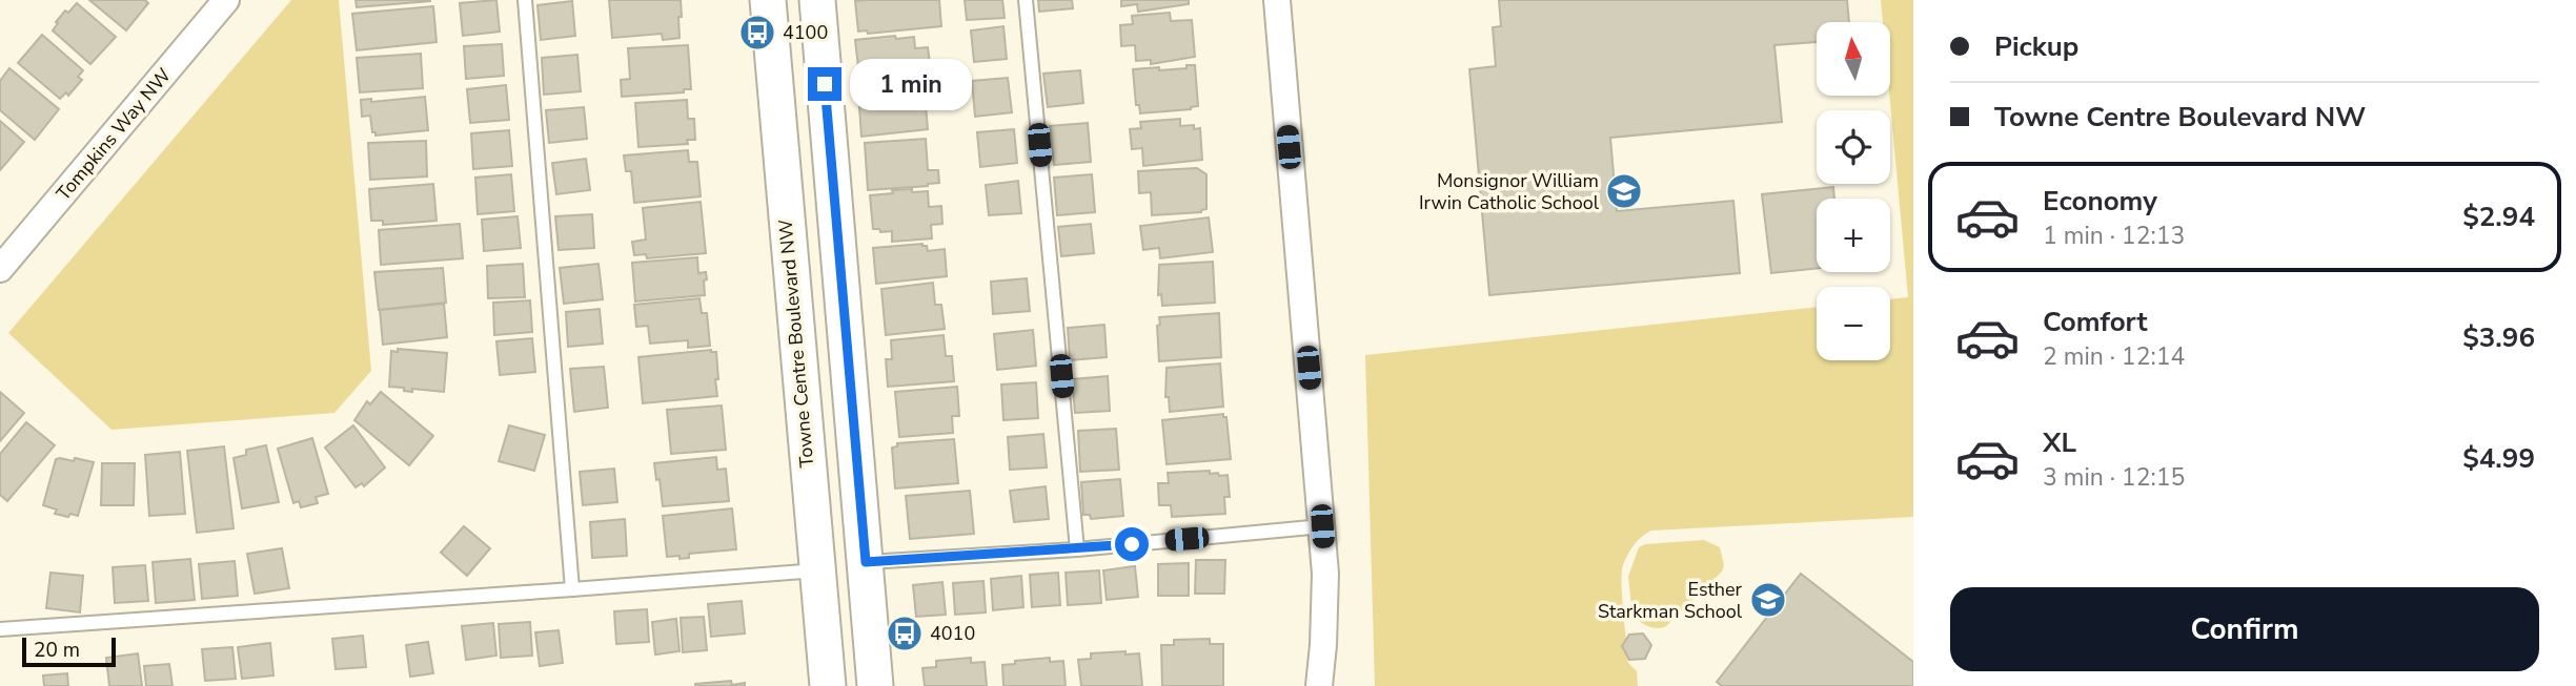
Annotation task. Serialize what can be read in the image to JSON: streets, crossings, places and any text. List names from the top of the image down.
{
  "streets": {
    "street": ["Tompkins Way NW", "Towne Centre Boulevard NW"]
  },
  "places": {
    "bus stop": ["4100", "4010"],
    "school or university": ["Monsignor William Irwin Catholic School", "Esther Starkman School"]
  },
  "scale_bar": "20 m",
  "north": "top",
  "page": {
    "banner": ["Pickup", "Towne Centre Boulevard NW"],
    "map_buttons": ["+", "−"],
    "bubble": "1 min",
    "list": [
      {
        "name": "Economy",
        "note": "1 min · 12:13",
        "value": "$2.94"
      },
      {
        "name": "Comfort",
        "note": "2 min · 12:14",
        "value": "$3.96"
      },
      {
        "name": "XL",
        "note": "3 min · 12:15",
        "value": "$4.99"
      }
    ],
    "buttons": "Confirm",
    "scale": "20 m"
  }
}
